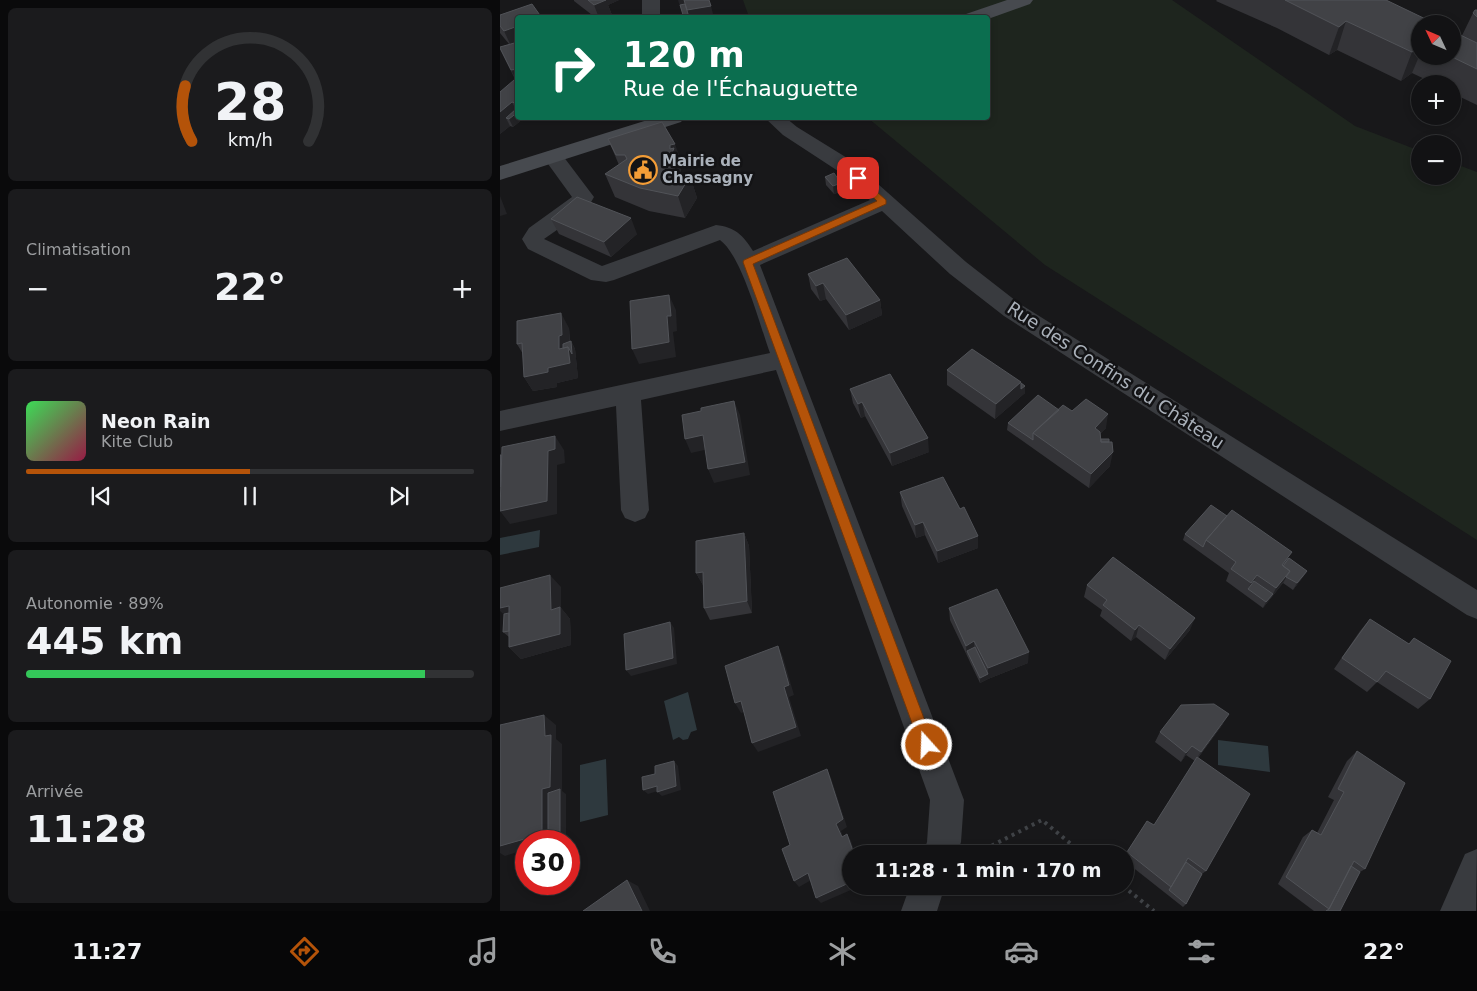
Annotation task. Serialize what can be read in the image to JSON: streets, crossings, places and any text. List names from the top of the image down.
{
  "streets": {
    "street": ["Rue des Confins du Château"]
  },
  "places": {
    "public building": ["Mairie de Chassagny"]
  },
  "north": "top left",
  "page": {
    "map_buttons": ["+", "−"],
    "turn": ["120 m", "Rue de l'Échauguette"],
    "tile": [
      "Climatisation",
      ["Autonomie · 89%", "445 km"],
      ["Arrivée", "11:28"]
    ],
    "heat": ["−", "22°", "+"],
    "song": ["Neon Rain", "Kite Club"],
    "limit": "30",
    "trip": "11:28 · 1 min · 170 m",
    "tabs": ["11:27", "22°"],
    "gauge": ["28", "km/h"]
  }
}
